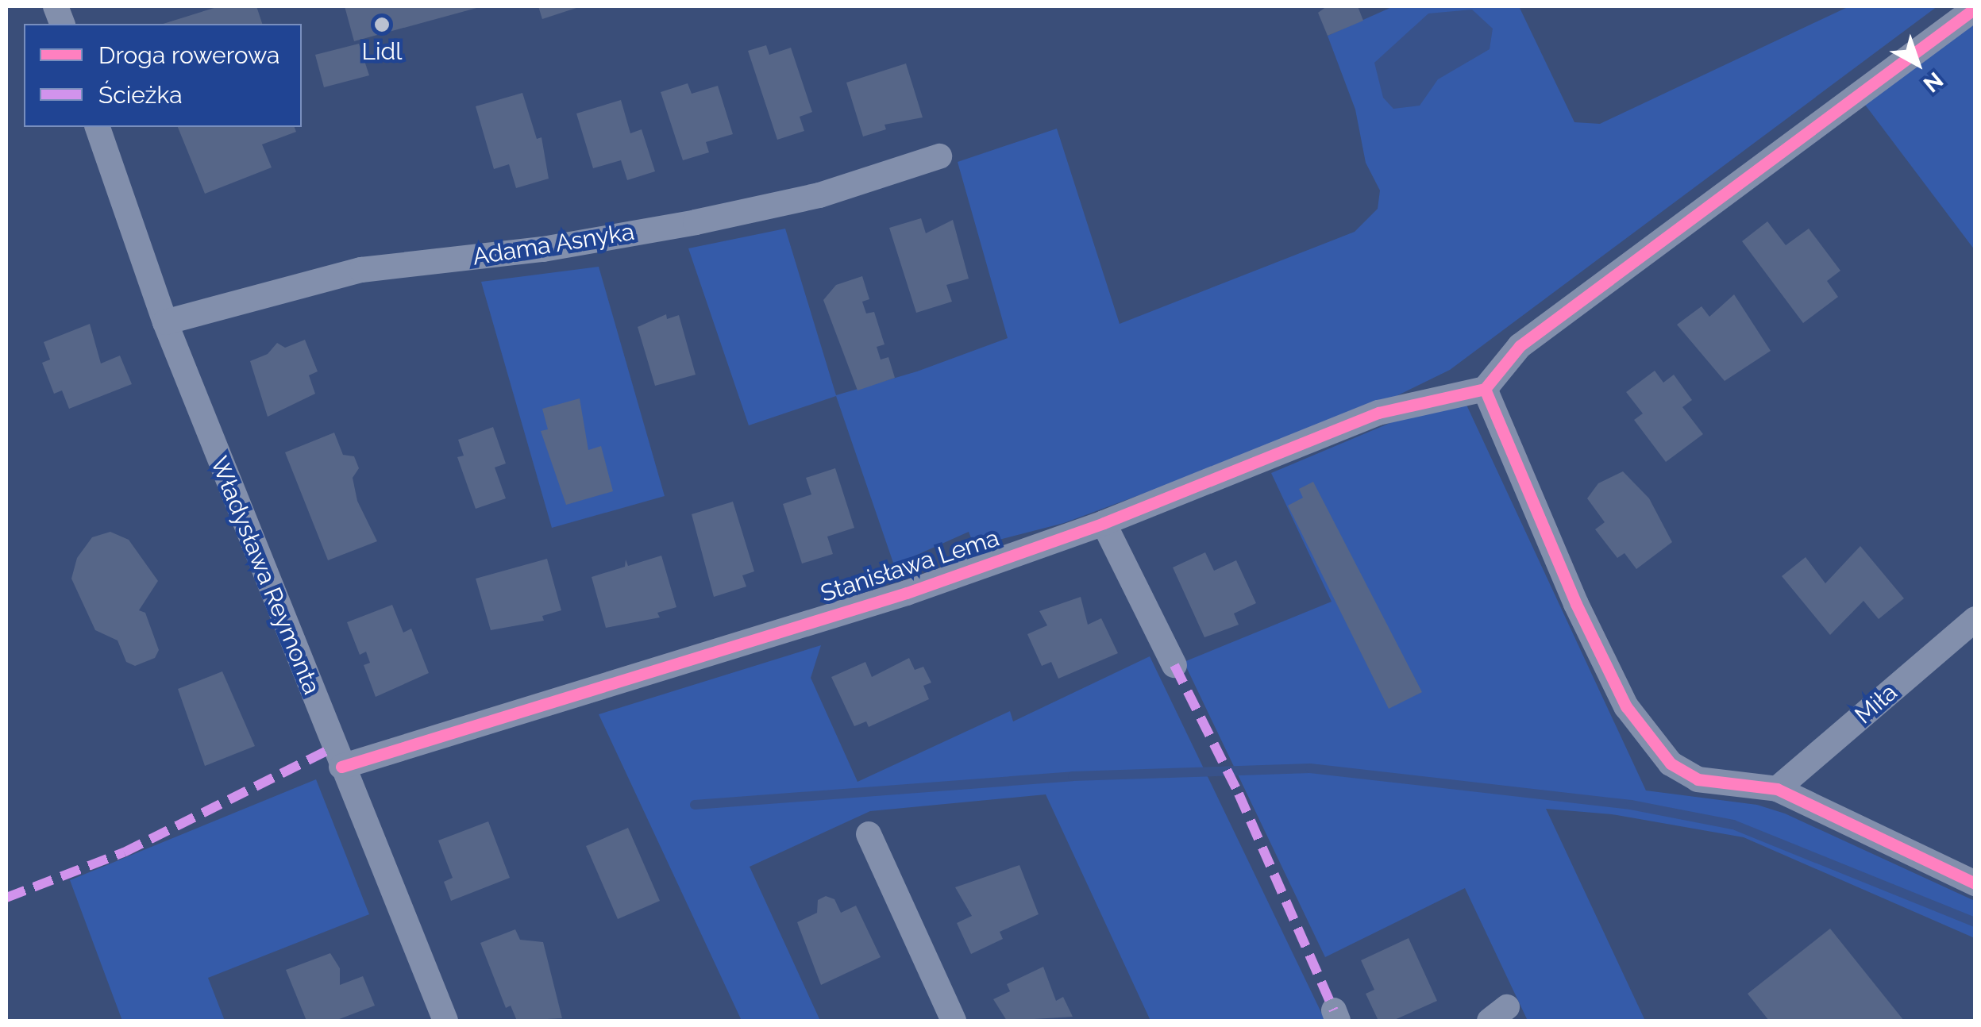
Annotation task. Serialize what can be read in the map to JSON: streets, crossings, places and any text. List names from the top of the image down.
{
  "streets": {
    "street": [
      "Adama Asnyka",
      "Stanisława Lema",
      "Władysława Reymonta",
      "Miła"
    ]
  },
  "crossings": [
    ["Adama Asnyka", "Władysława Reymonta"],
    ["Stanisława Lema", "Władysława Reymonta"]
  ],
  "places": ["Lidl"],
  "legend": ["Droga rowerowa", "Ścieżka"],
  "north": "bottom right"
}
